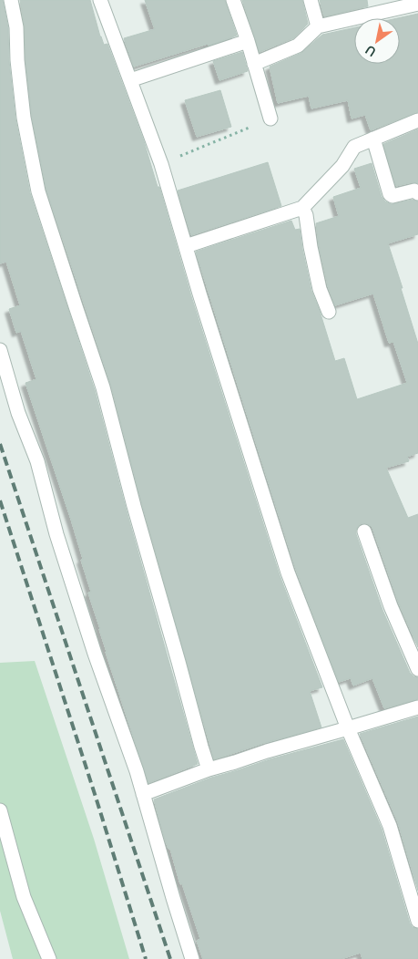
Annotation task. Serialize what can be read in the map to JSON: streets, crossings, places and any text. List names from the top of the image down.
{
  "north": "bottom left"
}
